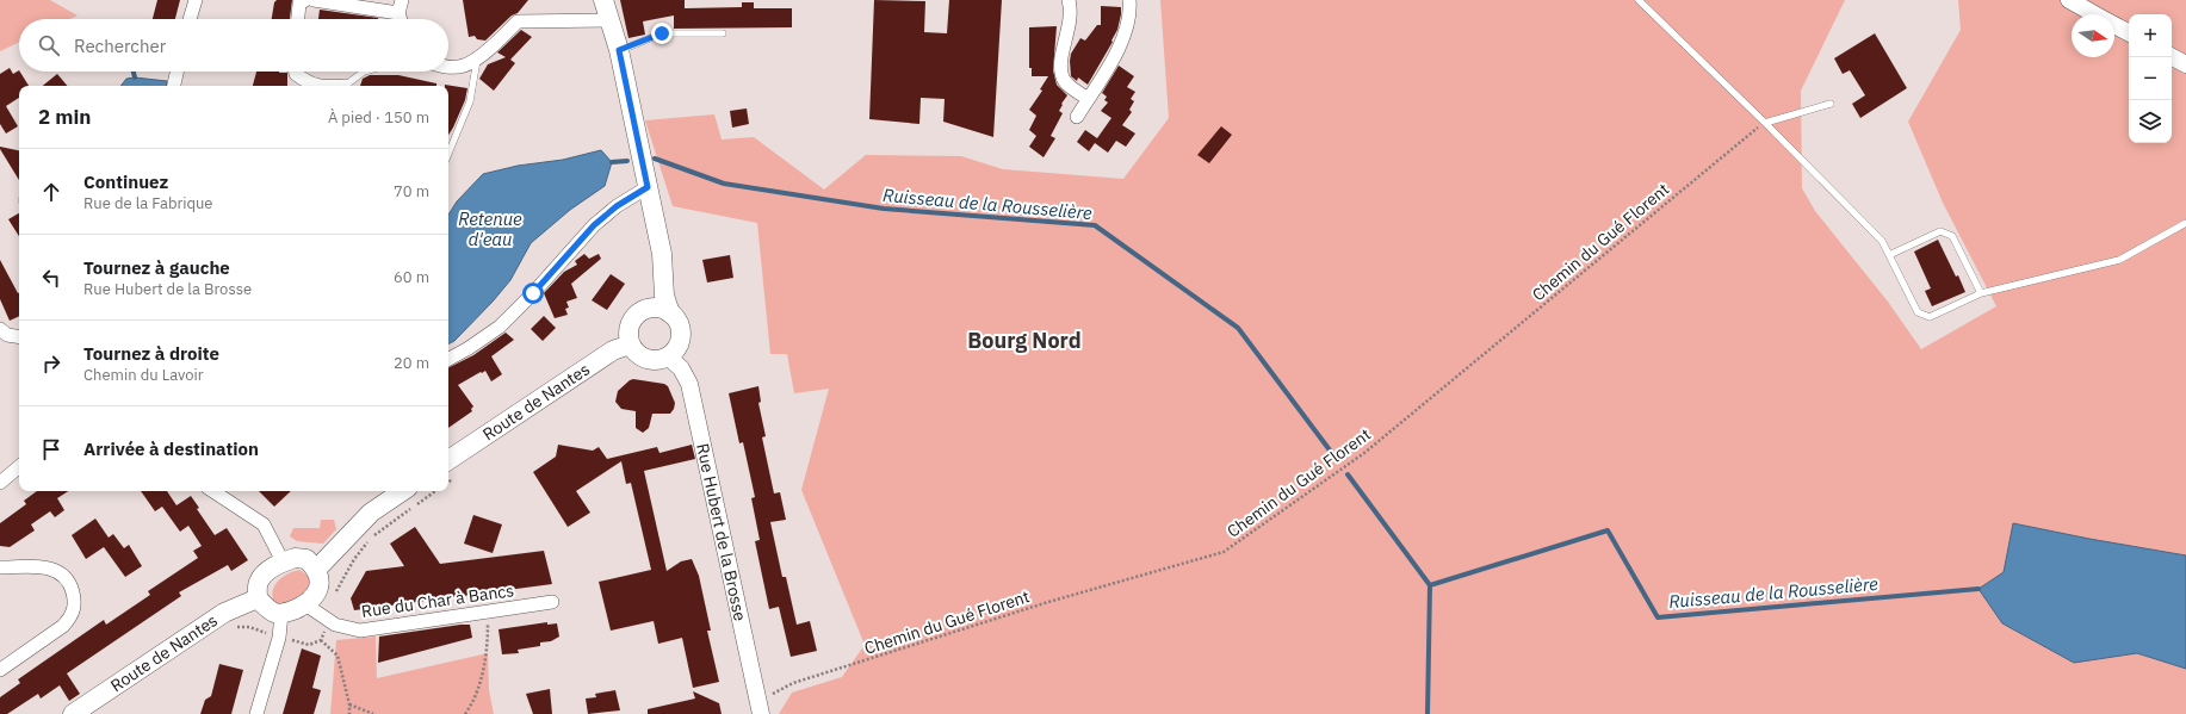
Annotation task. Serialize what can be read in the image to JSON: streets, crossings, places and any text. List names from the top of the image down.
{
  "streets": {
    "main road": ["Route de Nantes"],
    "street": ["Rue Hubert de la Brosse", "Rue du Char à Bancs"],
    "path": ["Chemin du Gué Florent"]
  },
  "crossings": [
    ["Chemin du Gué Florent", "Rue Hubert de la Brosse"],
    ["Route de Nantes", "Rue Hubert de la Brosse"],
    ["Route de Nantes", "Rue du Char à Bancs"]
  ],
  "districts": ["Bourg Nord"],
  "water": ["Ruisseau de la Rousselière", "Retenue d'eau"],
  "north": "right",
  "page": {
    "map_buttons": ["+", "−"],
    "search": "Rechercher",
    "heading": ["2 min", "À pied · 150 m"],
    "list": [
      ["Continuez", "Rue de la Fabrique", "70 m"],
      ["Tournez à gauche", "Rue Hubert de la Brosse", "60 m"],
      ["Tournez à droite", "Chemin du Lavoir", "20 m"],
      "Arrivée à destination"
    ]
  }
}
